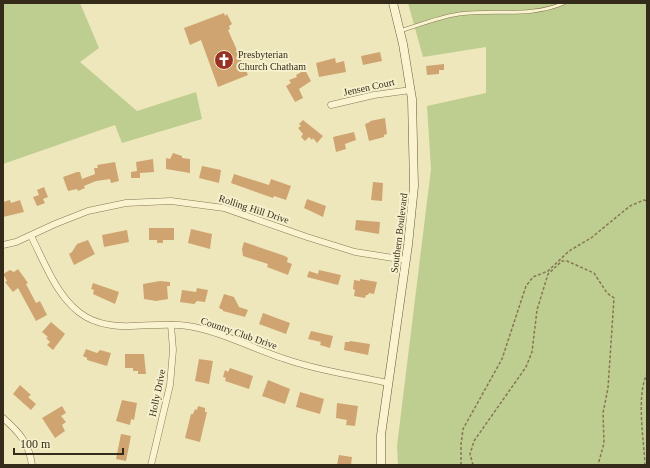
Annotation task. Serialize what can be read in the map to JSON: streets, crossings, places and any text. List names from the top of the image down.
{
  "streets": {
    "main road": ["Southern Boulevard"],
    "street": [
      "Jensen Court",
      "Rolling Hill Drive",
      "Country Club Drive",
      "Holly Drive"
    ]
  },
  "crossings": [
    ["Jensen Court", "Southern Boulevard"],
    ["Rolling Hill Drive", "Southern Boulevard"],
    ["Rolling Hill Drive", "Country Club Drive"],
    ["Southern Boulevard", "Country Club Drive"],
    ["Country Club Drive", "Holly Drive"]
  ],
  "places": {
    "church": ["Presbyterian Church Chatham"]
  },
  "scale_bar": "100 m"
}
